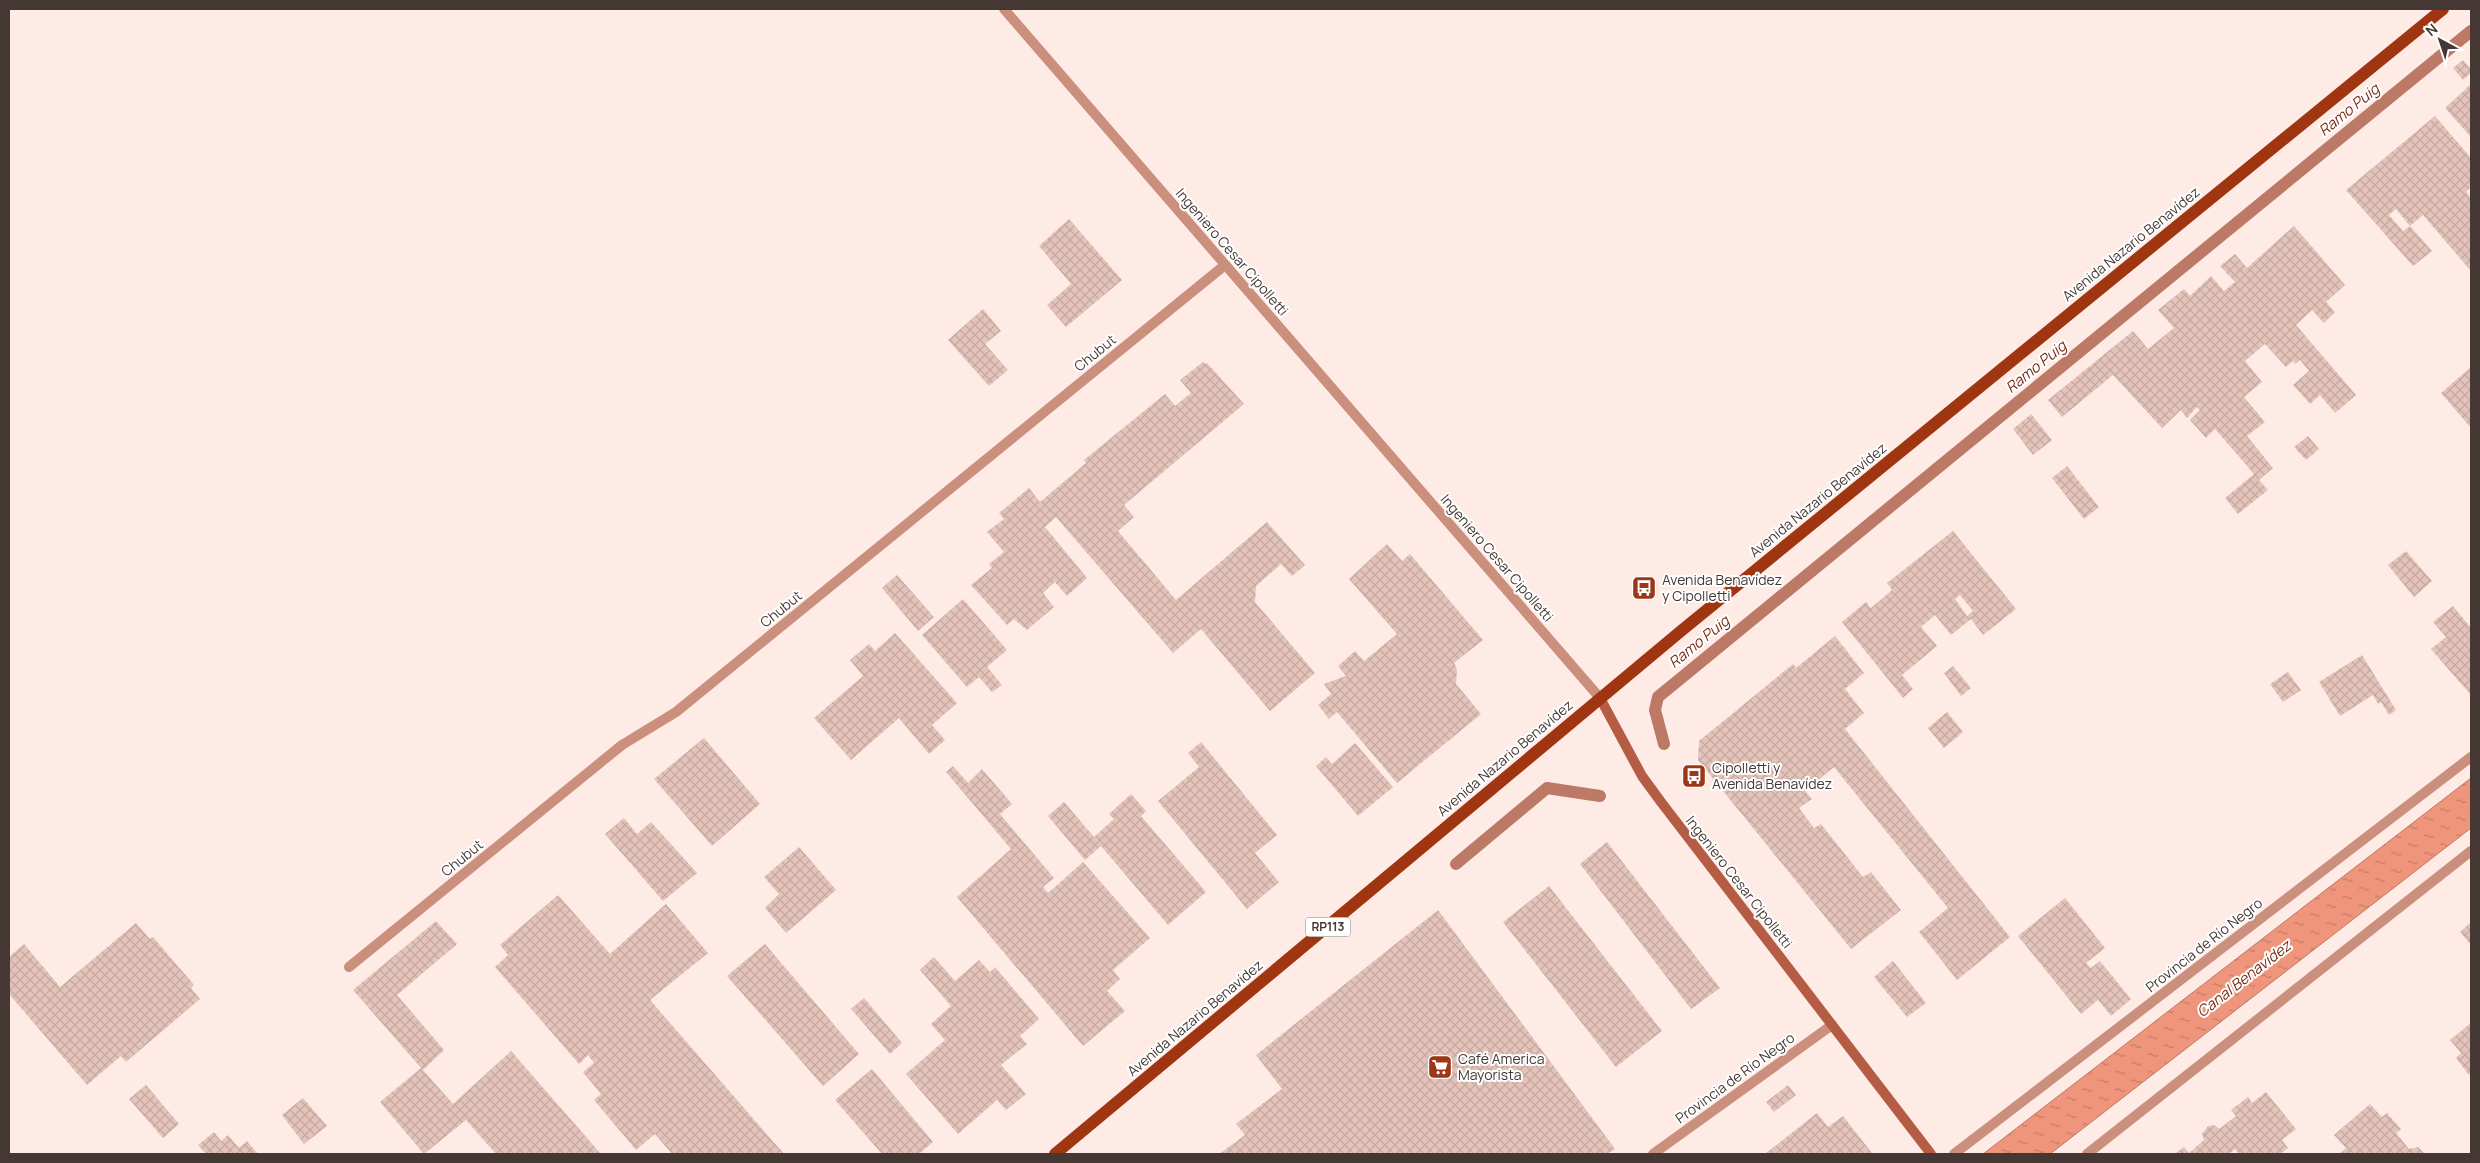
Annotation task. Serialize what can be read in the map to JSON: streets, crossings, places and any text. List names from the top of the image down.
{
  "streets": {
    "main road": ["Avenida Nazario Benavídez", "Ingeniero Cesar Cipolletti", "RP113"],
    "street": ["Chubut", "Provincia de Río Negro"]
  },
  "crossings": [
    ["Avenida Nazario Benavídez", "Ingeniero Cesar Cipolletti"],
    ["Ingeniero Cesar Cipolletti", "Chubut"],
    ["Ingeniero Cesar Cipolletti", "Provincia de Río Negro"]
  ],
  "water": ["Ramo Puig", "Canal Benavídez"],
  "places": {
    "bus stop": ["Avenida Benavídez y Cipolletti", "Cipolletti y Avenida Benavídez"],
    "supermarket": ["Café America Mayorista"]
  },
  "north": "top left"
}
